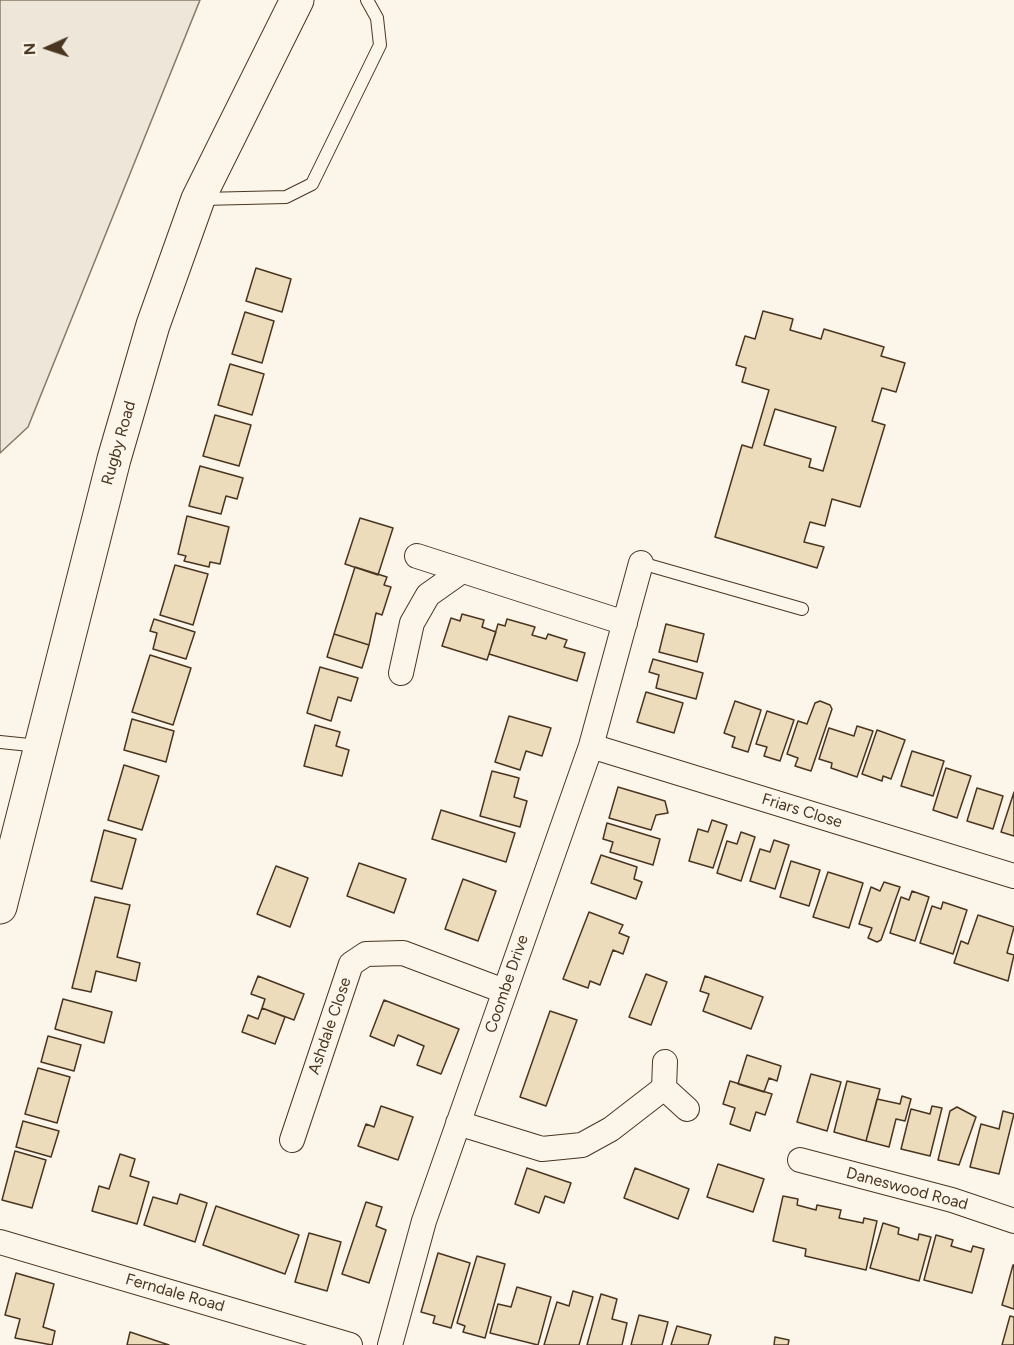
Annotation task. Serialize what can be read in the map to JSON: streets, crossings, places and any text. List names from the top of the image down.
{
  "streets": {
    "main road": ["Rugby Road"],
    "street": [
      "Friars Close",
      "Coombe Drive",
      "Ashdale Close",
      "Daneswood Road",
      "Ferndale Road"
    ]
  },
  "crossings": [
    ["Friars Close", "Coombe Drive"],
    ["Coombe Drive", "Ashdale Close"]
  ],
  "north": "left"
}
